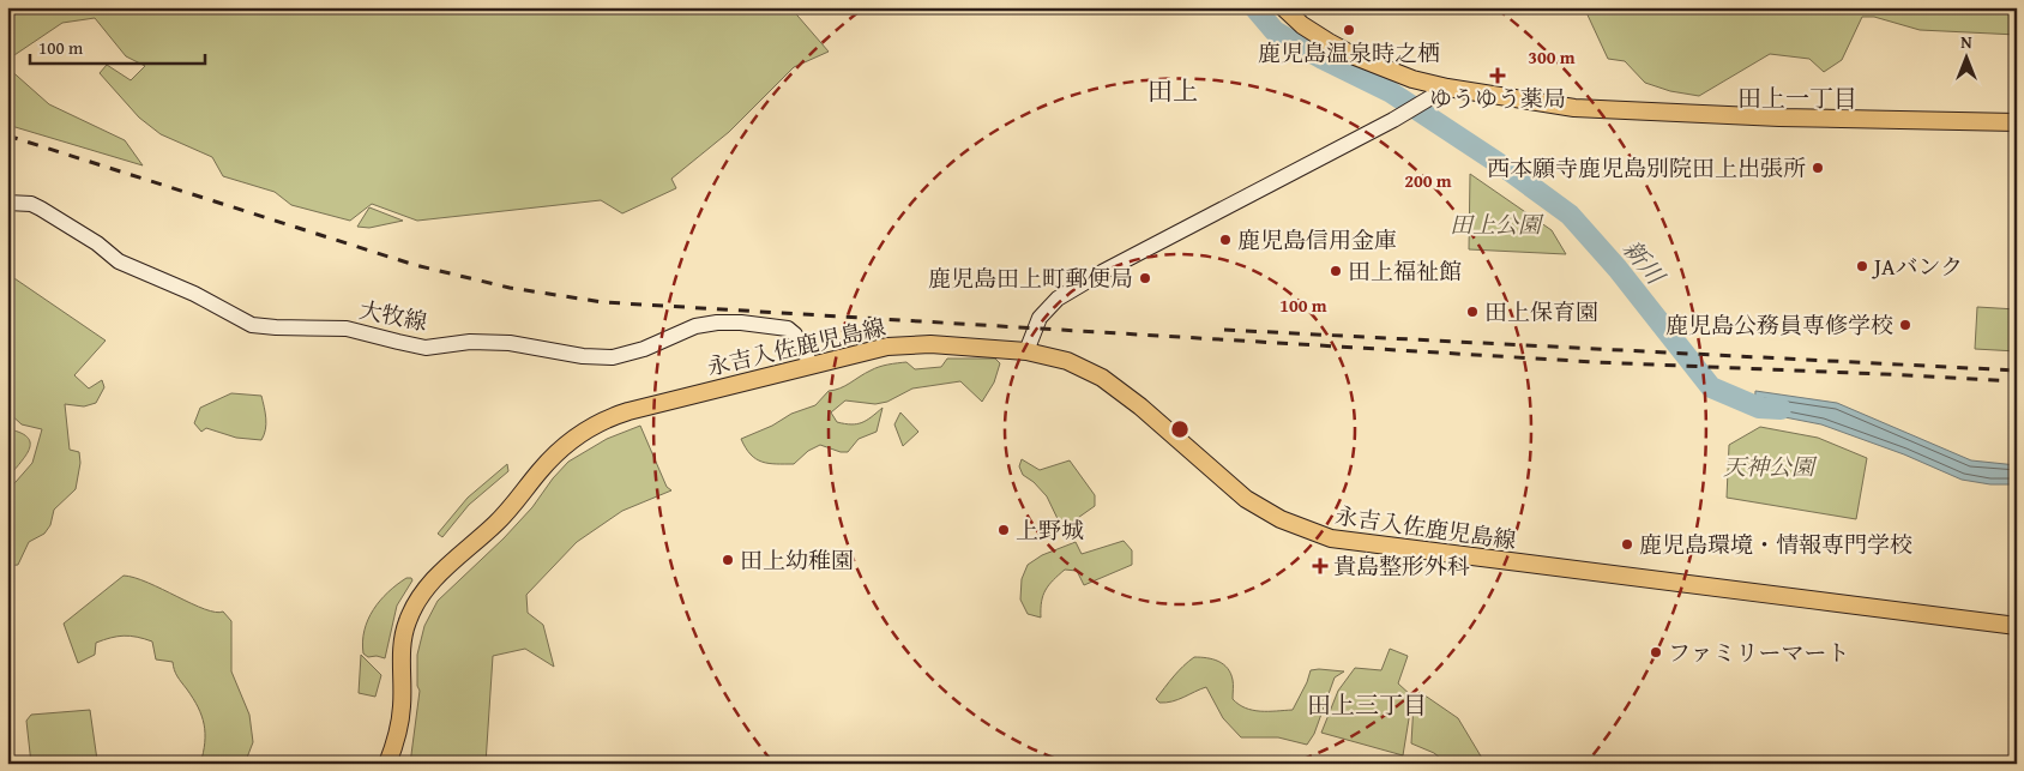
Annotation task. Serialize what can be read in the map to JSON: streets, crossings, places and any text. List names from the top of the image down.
{
  "streets": {
    "main road": ["永吉入佐鹿児島線"],
    "street": ["大牧線"]
  },
  "crossings": [
    ["大牧線", "永吉入佐鹿児島線"]
  ],
  "districts": ["田上", "田上一丁目", "田上三丁目"],
  "water": ["新川"],
  "parks": ["田上公園", "天神公園"],
  "places": {
    "other": [
      "鹿児島温泉時之栖",
      "西本願寺鹿児島別院田上出張所",
      "鹿児島信用金庫",
      "JAバンク",
      "田上福祉館",
      "鹿児島田上町郵便局",
      "田上保育園",
      "鹿児島公務員専修学校",
      "上野城",
      "鹿児島環境・情報専門学校",
      "田上幼稚園",
      "ファミリーマート"
    ],
    "health": ["ゆうゆう薬局", "貴島整形外科"]
  },
  "scale_bar": "100 m",
  "north": "top",
  "rings": ["300 m", "200 m", "100 m"]
}
